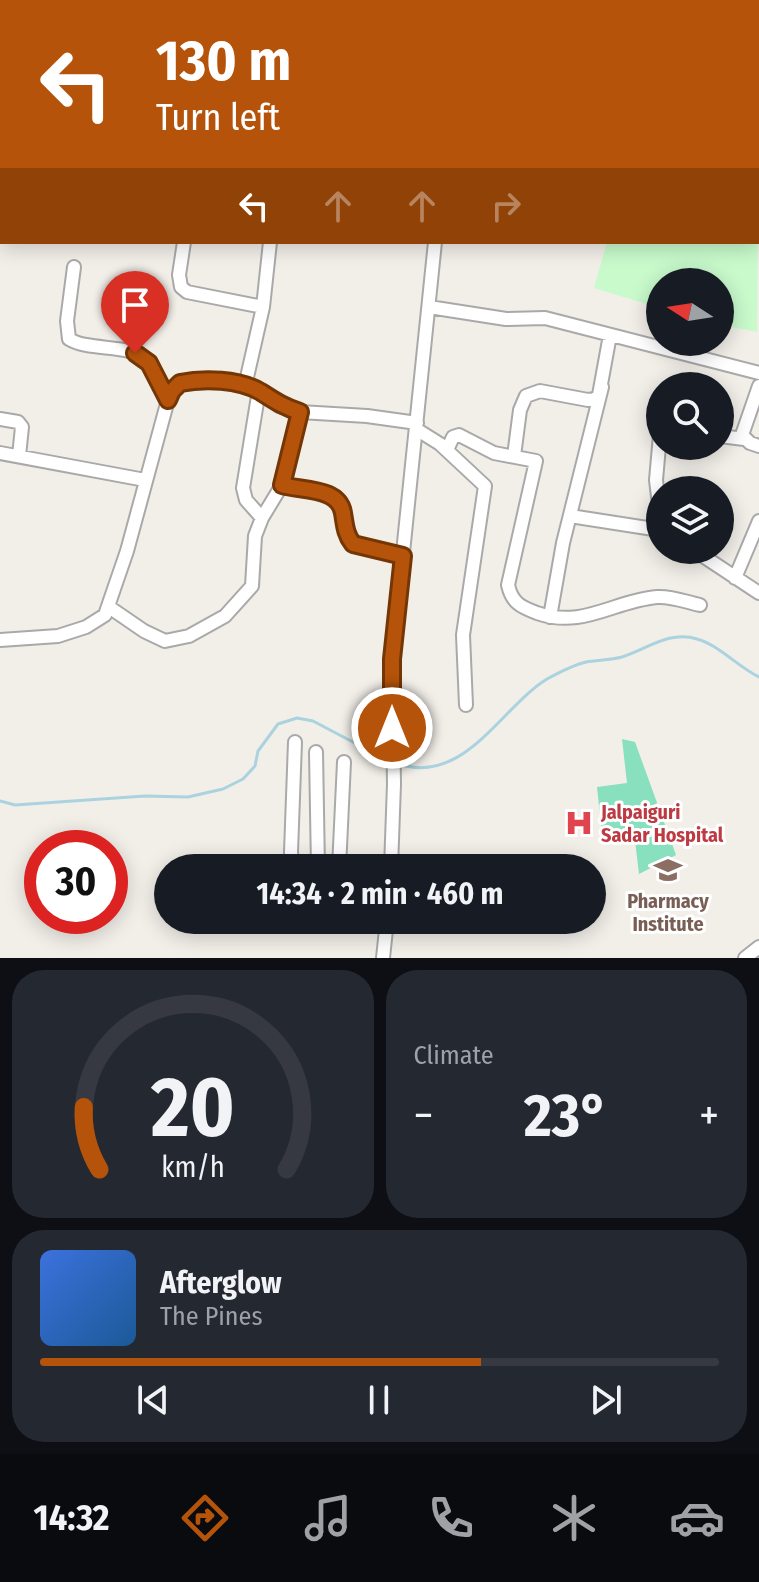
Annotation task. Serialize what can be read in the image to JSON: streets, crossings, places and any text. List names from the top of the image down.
{
  "places": {
    "hospital": ["Jalpaiguri Sadar Hospital"],
    "school or university": ["Pharmacy Institute"]
  },
  "north": "left",
  "page": {
    "turn": ["130 m", "Turn left"],
    "limit": "30",
    "trip": "14:34 · 2 min · 460 m",
    "tile": "Climate",
    "heat": ["−", "23°", "+"],
    "song": ["Afterglow", "The Pines"],
    "tabs": "14:32",
    "gauge": ["20", "km/h"]
  }
}
